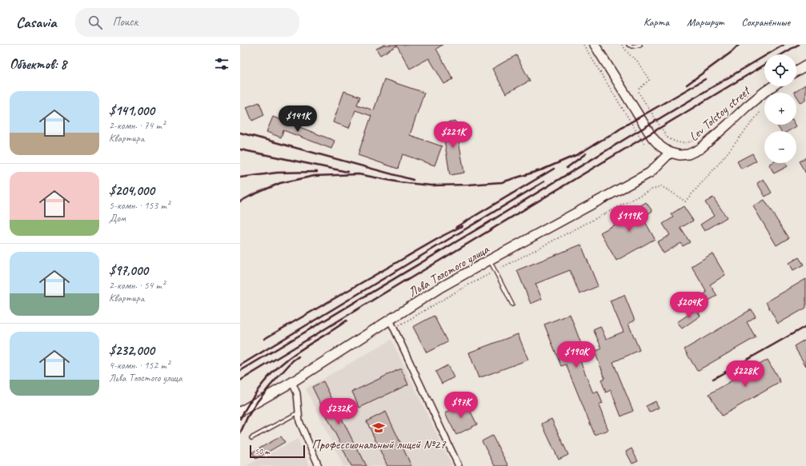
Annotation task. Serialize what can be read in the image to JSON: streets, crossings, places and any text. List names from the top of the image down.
{
  "streets": {
    "main road": ["Lev Tolstoy street", "Льва Толстого улица"]
  },
  "crossings": [
    ["Lev Tolstoy street", "Льва Толстого улица"]
  ],
  "places": {
    "school or university": ["Профессиональный лицей №27"]
  },
  "scale_bar": "50 m",
  "page": {
    "header": "Casavia",
    "search": "Поиск",
    "nav": ["Карта", "Маршрут", "Сохранённые"],
    "heading": "Объектов: 8",
    "map_buttons": ["+", "−"],
    "list": [
      {
        "name": "$141,000",
        "note": "2-комн. · 74 m² · Квартира"
      },
      {
        "name": "$204,000",
        "note": "5-комн. · 153 m² · Дом"
      },
      {
        "name": "$97,000",
        "note": "2-комн. · 54 m² · Квартира"
      },
      {
        "name": "$232,000",
        "note": "4-комн. · 152 m² · Льва Толстого улица"
      }
    ],
    "price": [
      "$141K",
      "$221K",
      "$119K",
      "$204K",
      "$190K",
      "$228K",
      "$97K",
      "$232K"
    ],
    "scale": "50 m"
  }
}
